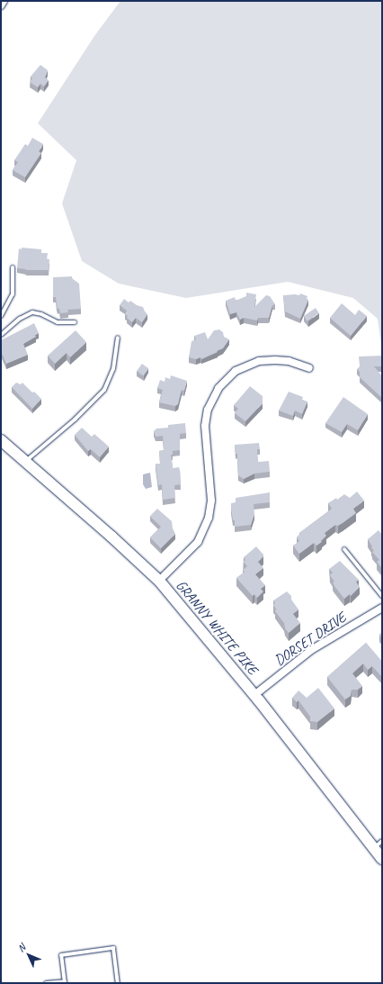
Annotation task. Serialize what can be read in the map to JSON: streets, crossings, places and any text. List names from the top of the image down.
{
  "streets": {
    "main road": ["GRANNY WHITE PIKE"],
    "street": ["DORSET DRIVE"]
  },
  "crossings": [
    ["GRANNY WHITE PIKE", "DORSET DRIVE"]
  ],
  "north": "top left"
}
